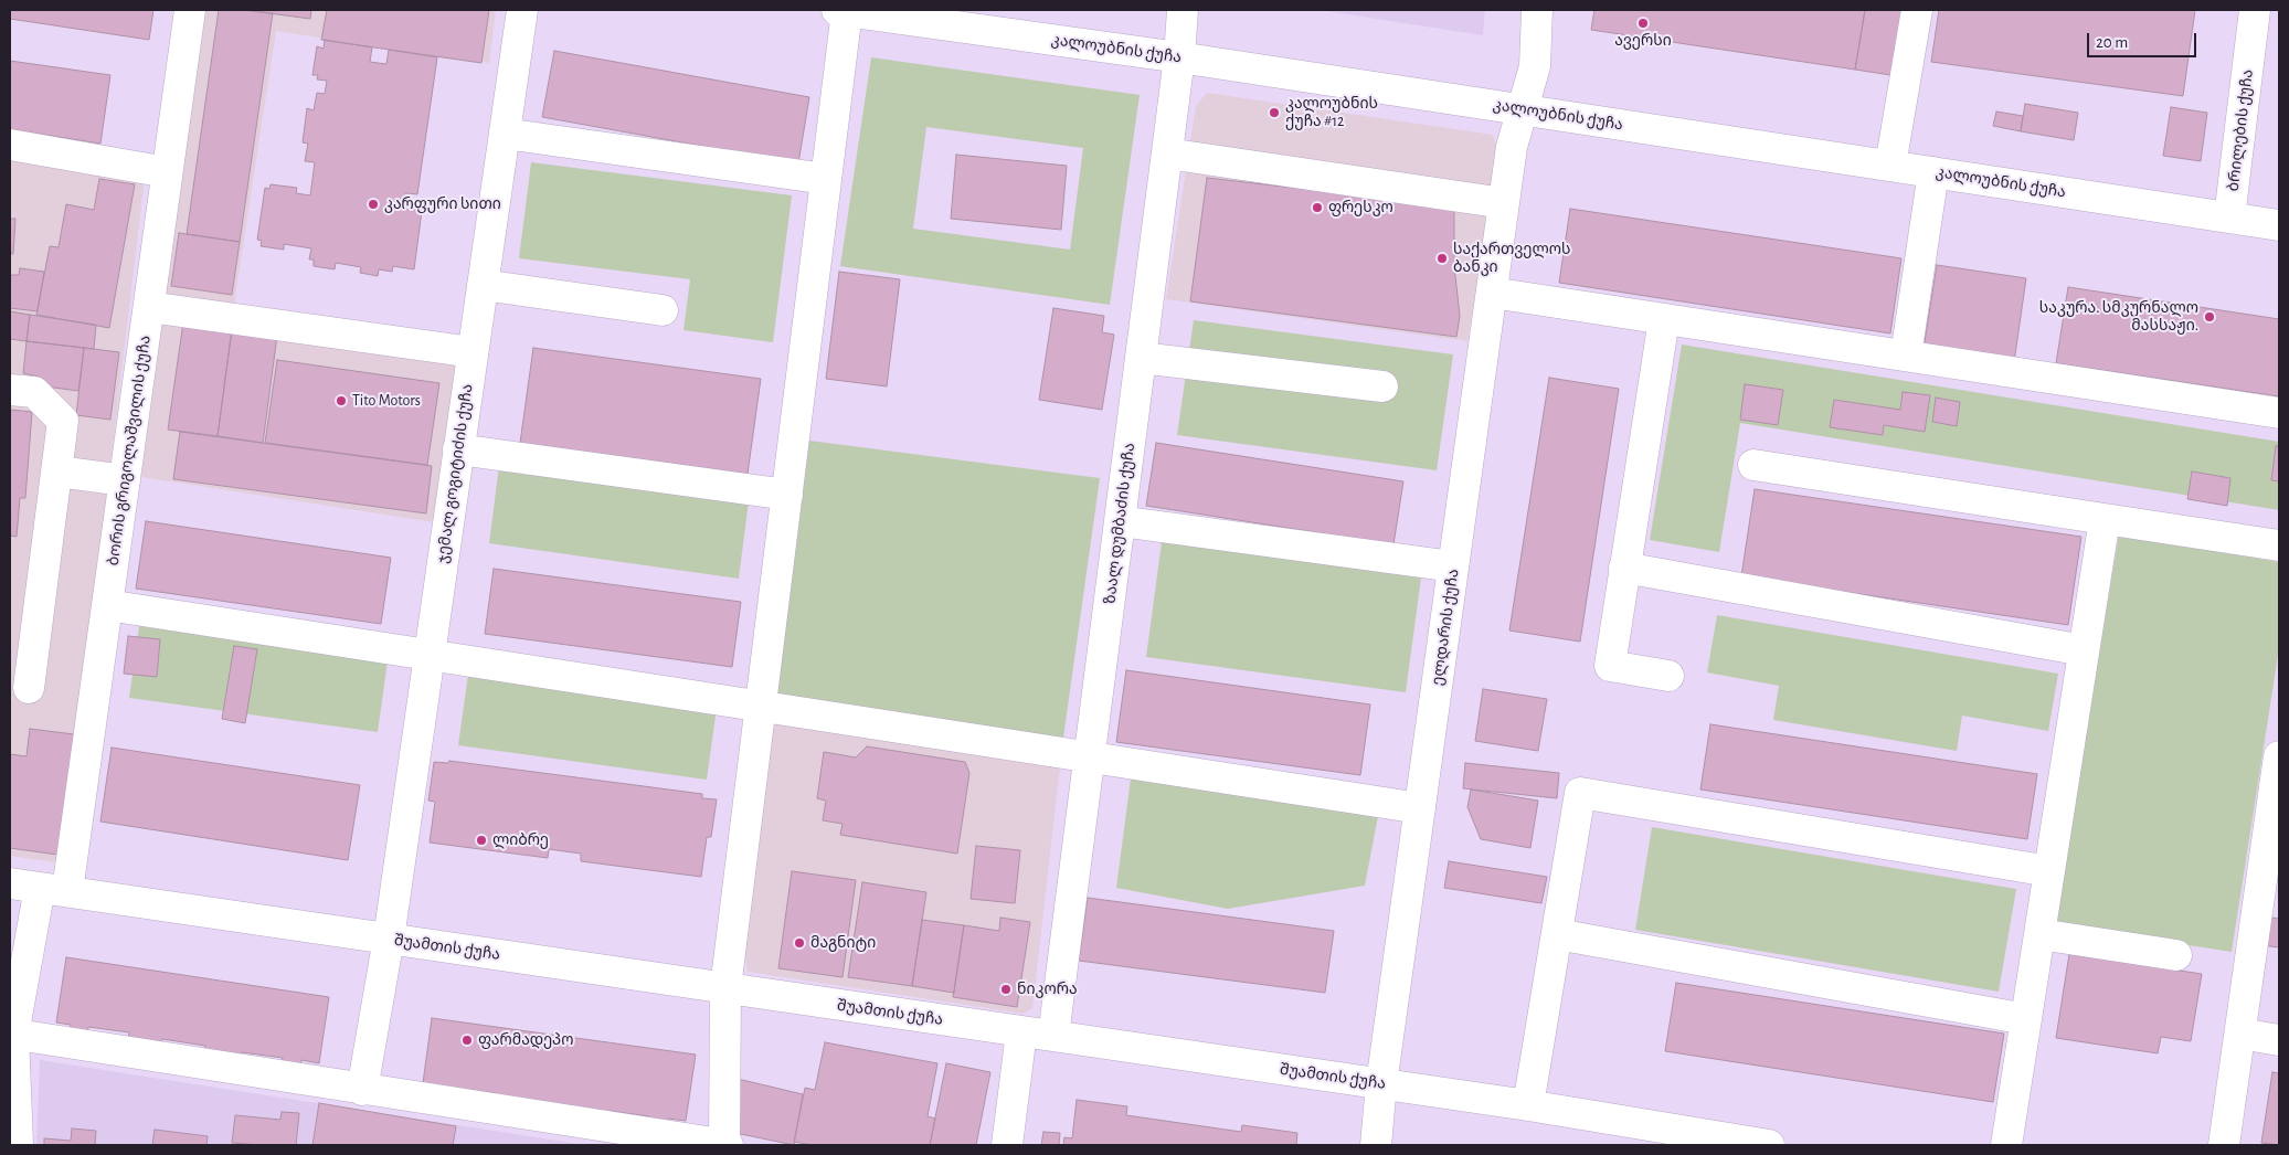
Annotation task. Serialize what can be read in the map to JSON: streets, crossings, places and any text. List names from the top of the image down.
{
  "streets": {
    "street": [
      "კალოუბნის ქუჩა",
      "ბრილების ქუჩა",
      "ბორის გრიგოლაშვილის ქუჩა",
      "ჯემალ გოგიტიძის ქუჩა",
      "ზაალ დუმბაძის ქუჩა",
      "ელდარის ქუჩა",
      "შუამთის ქუჩა"
    ]
  },
  "crossings": [
    ["კალოუბნის ქუჩა", "ბრილების ქუჩა"],
    ["კალოუბნის ქუჩა", "ზაალ დუმბაძის ქუჩა"],
    ["კალოუბნის ქუჩა", "ელდარის ქუჩა"],
    ["ბორის გრიგოლაშვილის ქუჩა", "შუამთის ქუჩა"],
    ["ჯემალ გოგიტიძის ქუჩა", "შუამთის ქუჩა"],
    ["ზაალ დუმბაძის ქუჩა", "შუამთის ქუჩა"],
    ["ელდარის ქუჩა", "შუამთის ქუჩა"]
  ],
  "places": [
    "ავერსი",
    "კალოუბნის ქუჩა #12",
    "კარფური სითი",
    "ფრესკო",
    "საქართველოს ბანკი",
    "საკურა. სმკურნალო მასსაჟი.",
    "Tito Motors",
    "ლიბრე",
    "მაგნიტი",
    "ნიკორა",
    "ფარმადეპო"
  ],
  "scale_bar": "20 m"
}
